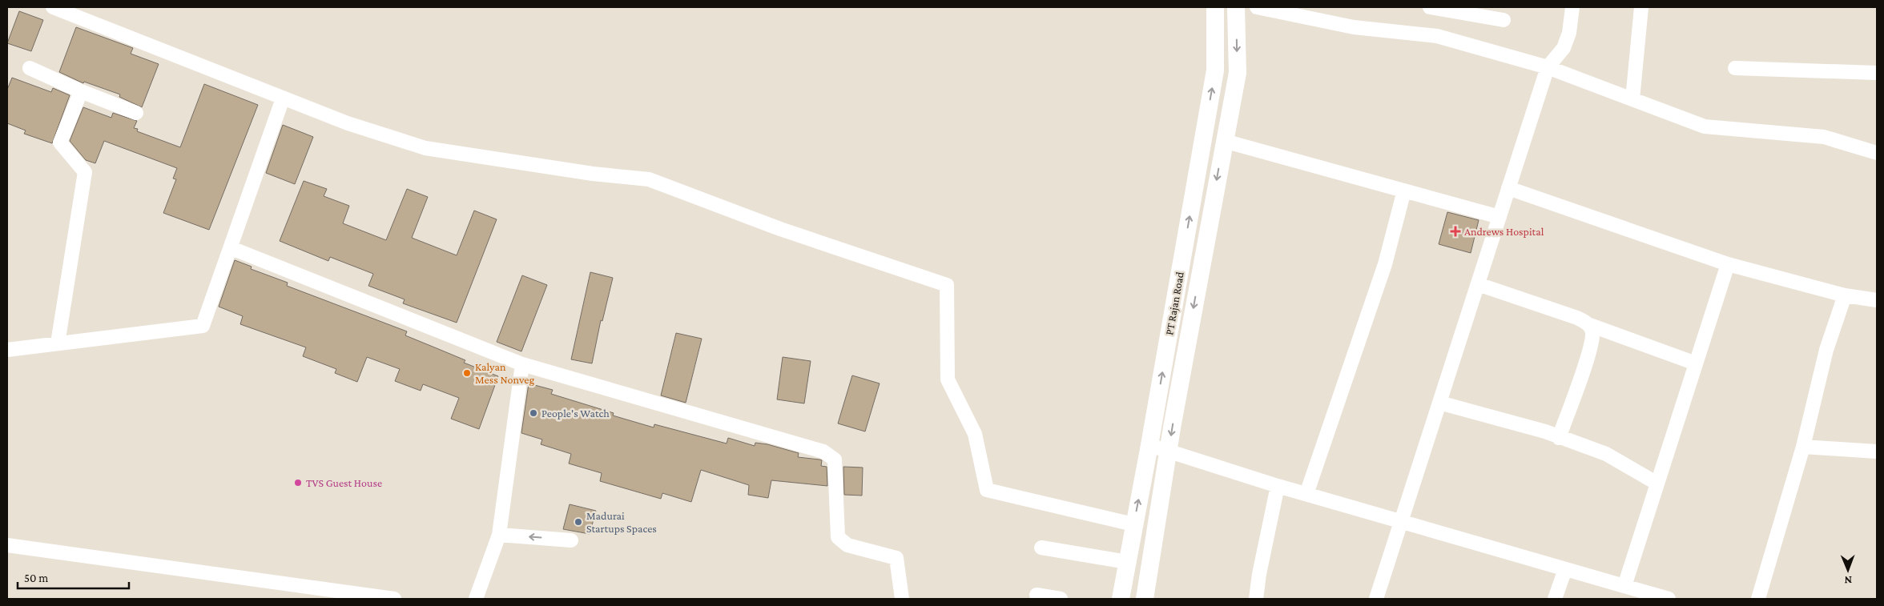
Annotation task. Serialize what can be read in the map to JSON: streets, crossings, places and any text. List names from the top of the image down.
{
  "streets": {
    "main road": ["PT Rajan Road"]
  },
  "places": {
    "health": ["Andrews Hospital"],
    "other": [
      "Kalyan Mess Nonveg",
      "People's Watch",
      "TVS Guest House",
      "Madurai Startups Spaces"
    ]
  },
  "scale_bar": "50 m",
  "north": "bottom"
}
